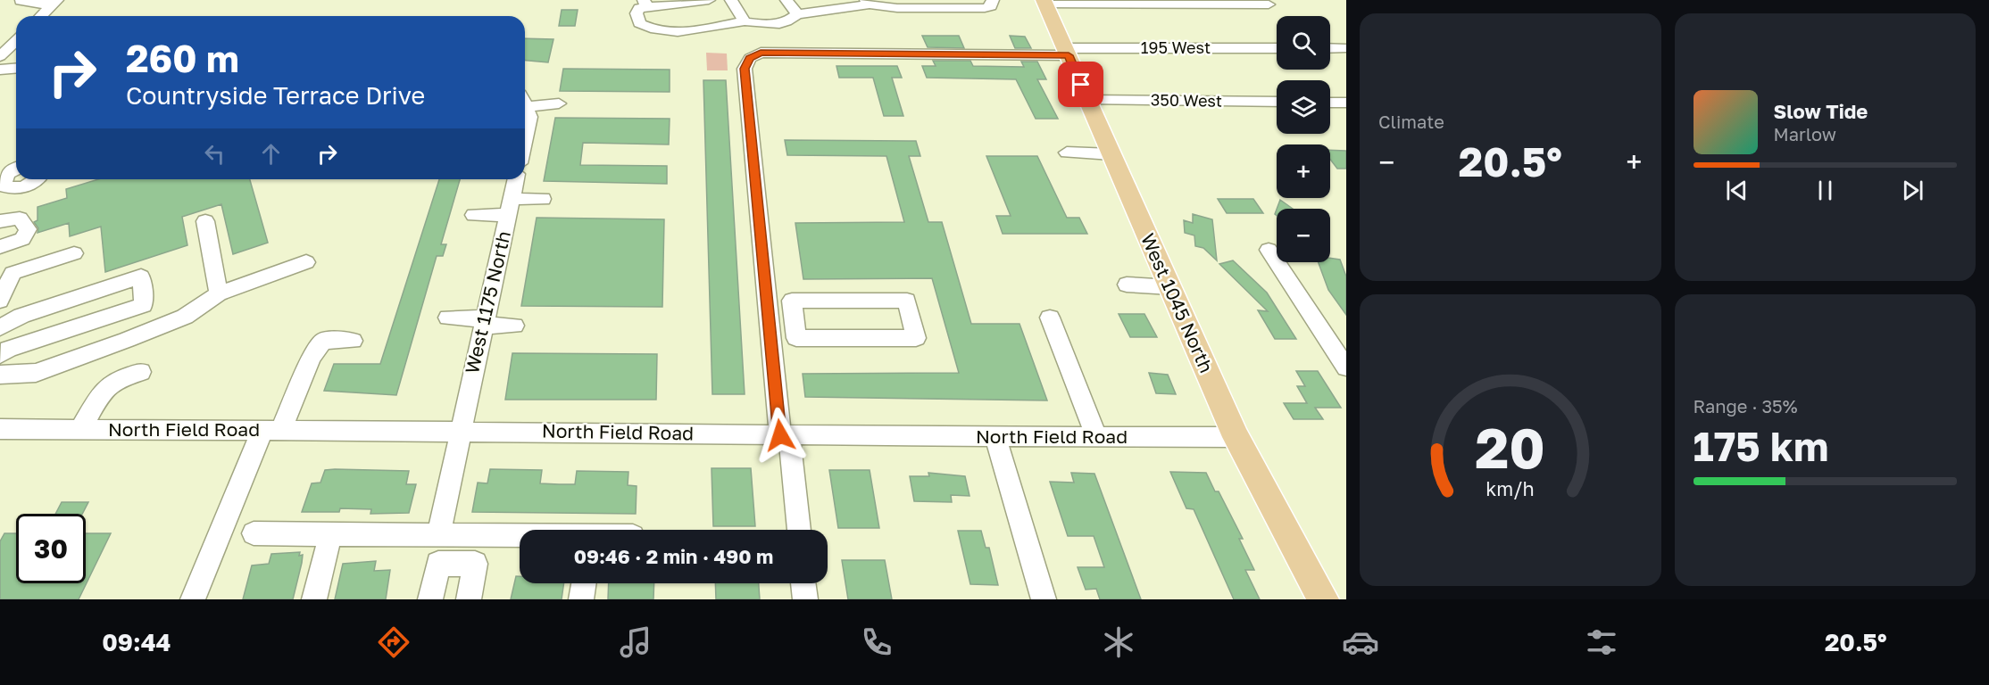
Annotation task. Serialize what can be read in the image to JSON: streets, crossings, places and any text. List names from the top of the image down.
{
  "streets": {
    "main road": ["West 1045 North"],
    "street": [
      "195 West",
      "350 West",
      "West 1175 North",
      "North Field Road"
    ]
  },
  "crossings": [
    ["195 West", "West 1045 North"],
    ["350 West", "West 1045 North"],
    ["West 1175 North", "North Field Road"],
    ["West 1045 North", "North Field Road"]
  ],
  "page": {
    "tile": [
      "Climate",
      ["Range · 35%", "175 km"]
    ],
    "map_buttons": ["+", "−"],
    "turn": ["260 m", "Countryside Terrace Drive"],
    "song": ["Slow Tide", "Marlow"],
    "heat": ["−", "20.5°", "+"],
    "limit": "30",
    "trip": "09:46 · 2 min · 490 m",
    "tabs": ["09:44", "20.5°"],
    "gauge": ["20", "km/h"]
  }
}
